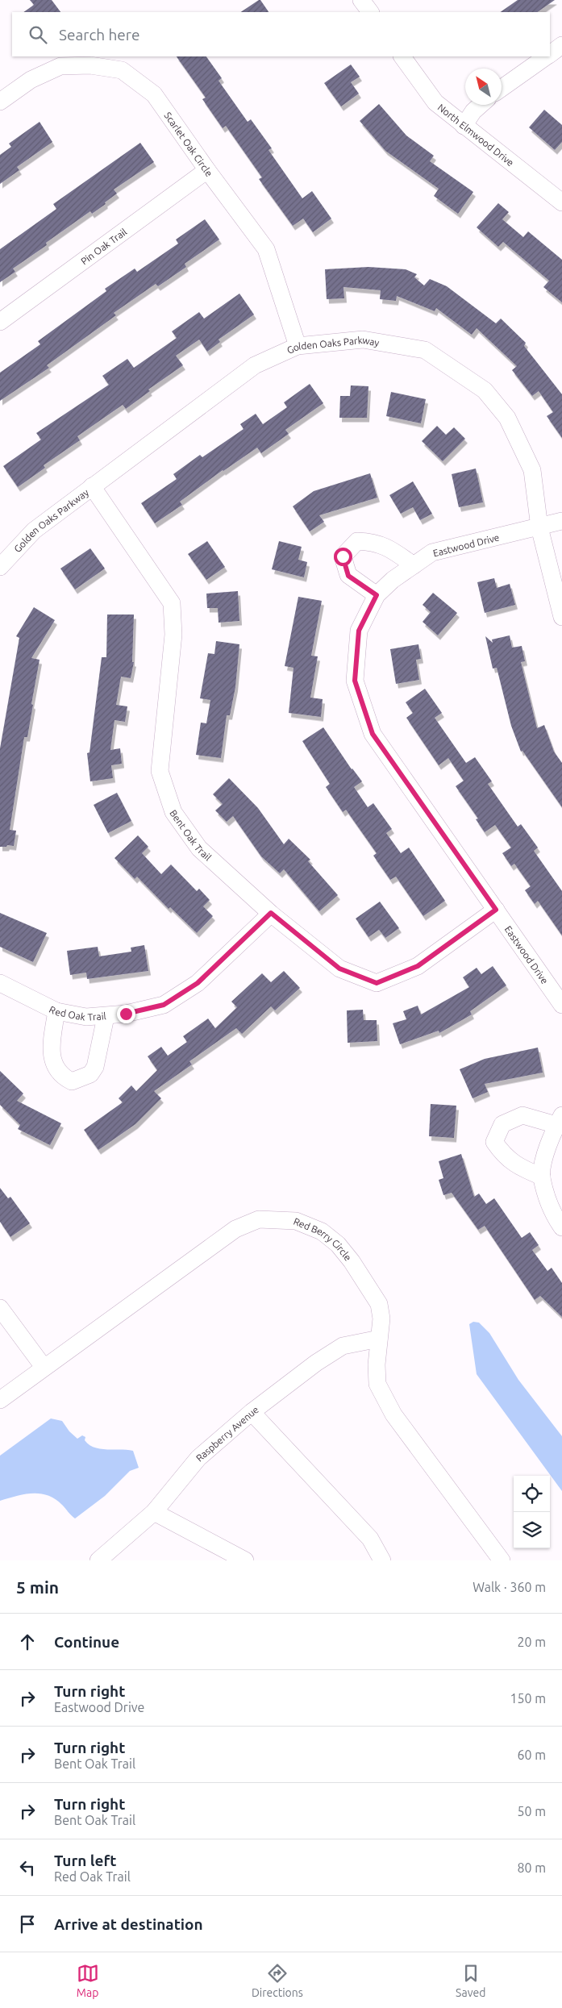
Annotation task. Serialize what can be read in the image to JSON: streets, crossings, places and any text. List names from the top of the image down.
{
  "streets": {
    "street": [
      "North Elmwood Drive",
      "Scarlet Oak Circle",
      "Pin Oak Trail",
      "Golden Oaks Parkway",
      "Eastwood Drive",
      "Bent Oak Trail",
      "Red Oak Trail",
      "Red Berry Circle",
      "Raspberry Avenue"
    ]
  },
  "crossings": [
    ["Scarlet Oak Circle", "Pin Oak Trail"],
    ["Scarlet Oak Circle", "Golden Oaks Parkway"],
    ["Golden Oaks Parkway", "Eastwood Drive"],
    ["Golden Oaks Parkway", "Bent Oak Trail"],
    ["Eastwood Drive", "Bent Oak Trail"],
    ["Bent Oak Trail", "Red Oak Trail"],
    ["Red Berry Circle", "Raspberry Avenue"]
  ],
  "north": "top left",
  "page": {
    "search": "Search here",
    "heading": ["5 min", "Walk · 360 m"],
    "list": [
      ["Continue", "20 m"],
      ["Turn right", "Eastwood Drive", "150 m"],
      ["Turn right", "Bent Oak Trail", "60 m"],
      ["Turn right", "Bent Oak Trail", "50 m"],
      ["Turn left", "Red Oak Trail", "80 m"],
      "Arrive at destination"
    ],
    "nav": ["Map", "Directions", "Saved"]
  }
}
